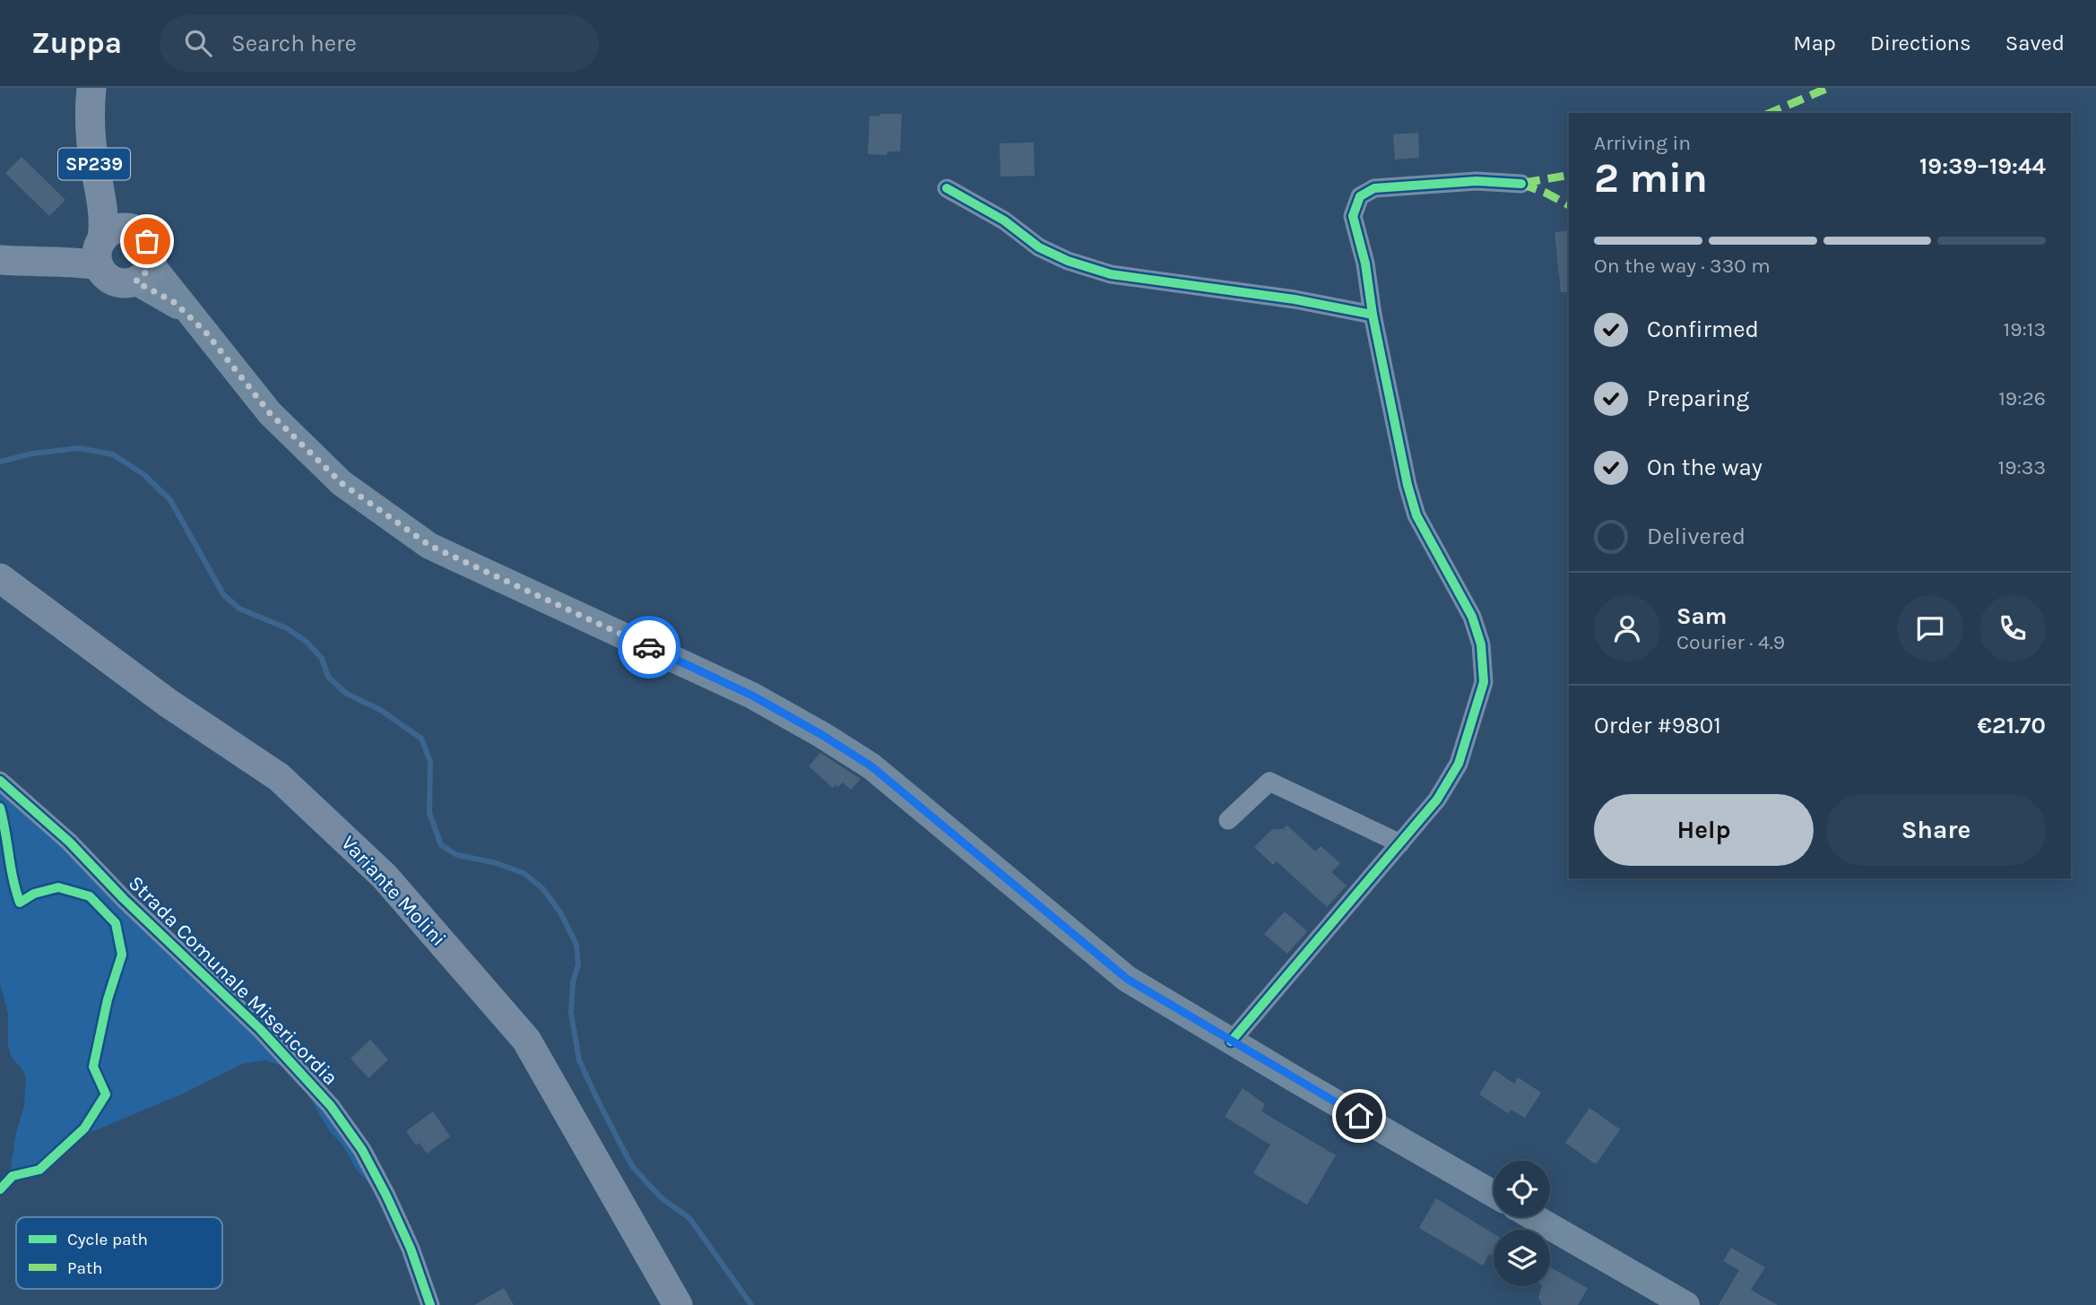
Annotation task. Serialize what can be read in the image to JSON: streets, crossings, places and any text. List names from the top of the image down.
{
  "streets": {
    "main road": ["SP239", "Variante Molini"],
    "street": ["Strada Comunale Misericordia"]
  },
  "legend": ["Cycle path", "Path"],
  "page": {
    "header": "Zuppa",
    "search": "Search here",
    "nav": ["Map", "Directions", "Saved"],
    "heading": ["2 min", "Arriving in", "19:39–19:44"],
    "panel": [
      "Sam",
      "Courier · 4.9",
      "Order #9801",
      "€21.70"
    ],
    "bar": "On the way · 330 m",
    "list": [
      ["Confirmed", "19:13"],
      ["Preparing", "19:26"],
      ["On the way", "19:33"],
      "Delivered"
    ],
    "buttons": ["Help", "Share"]
  }
}
